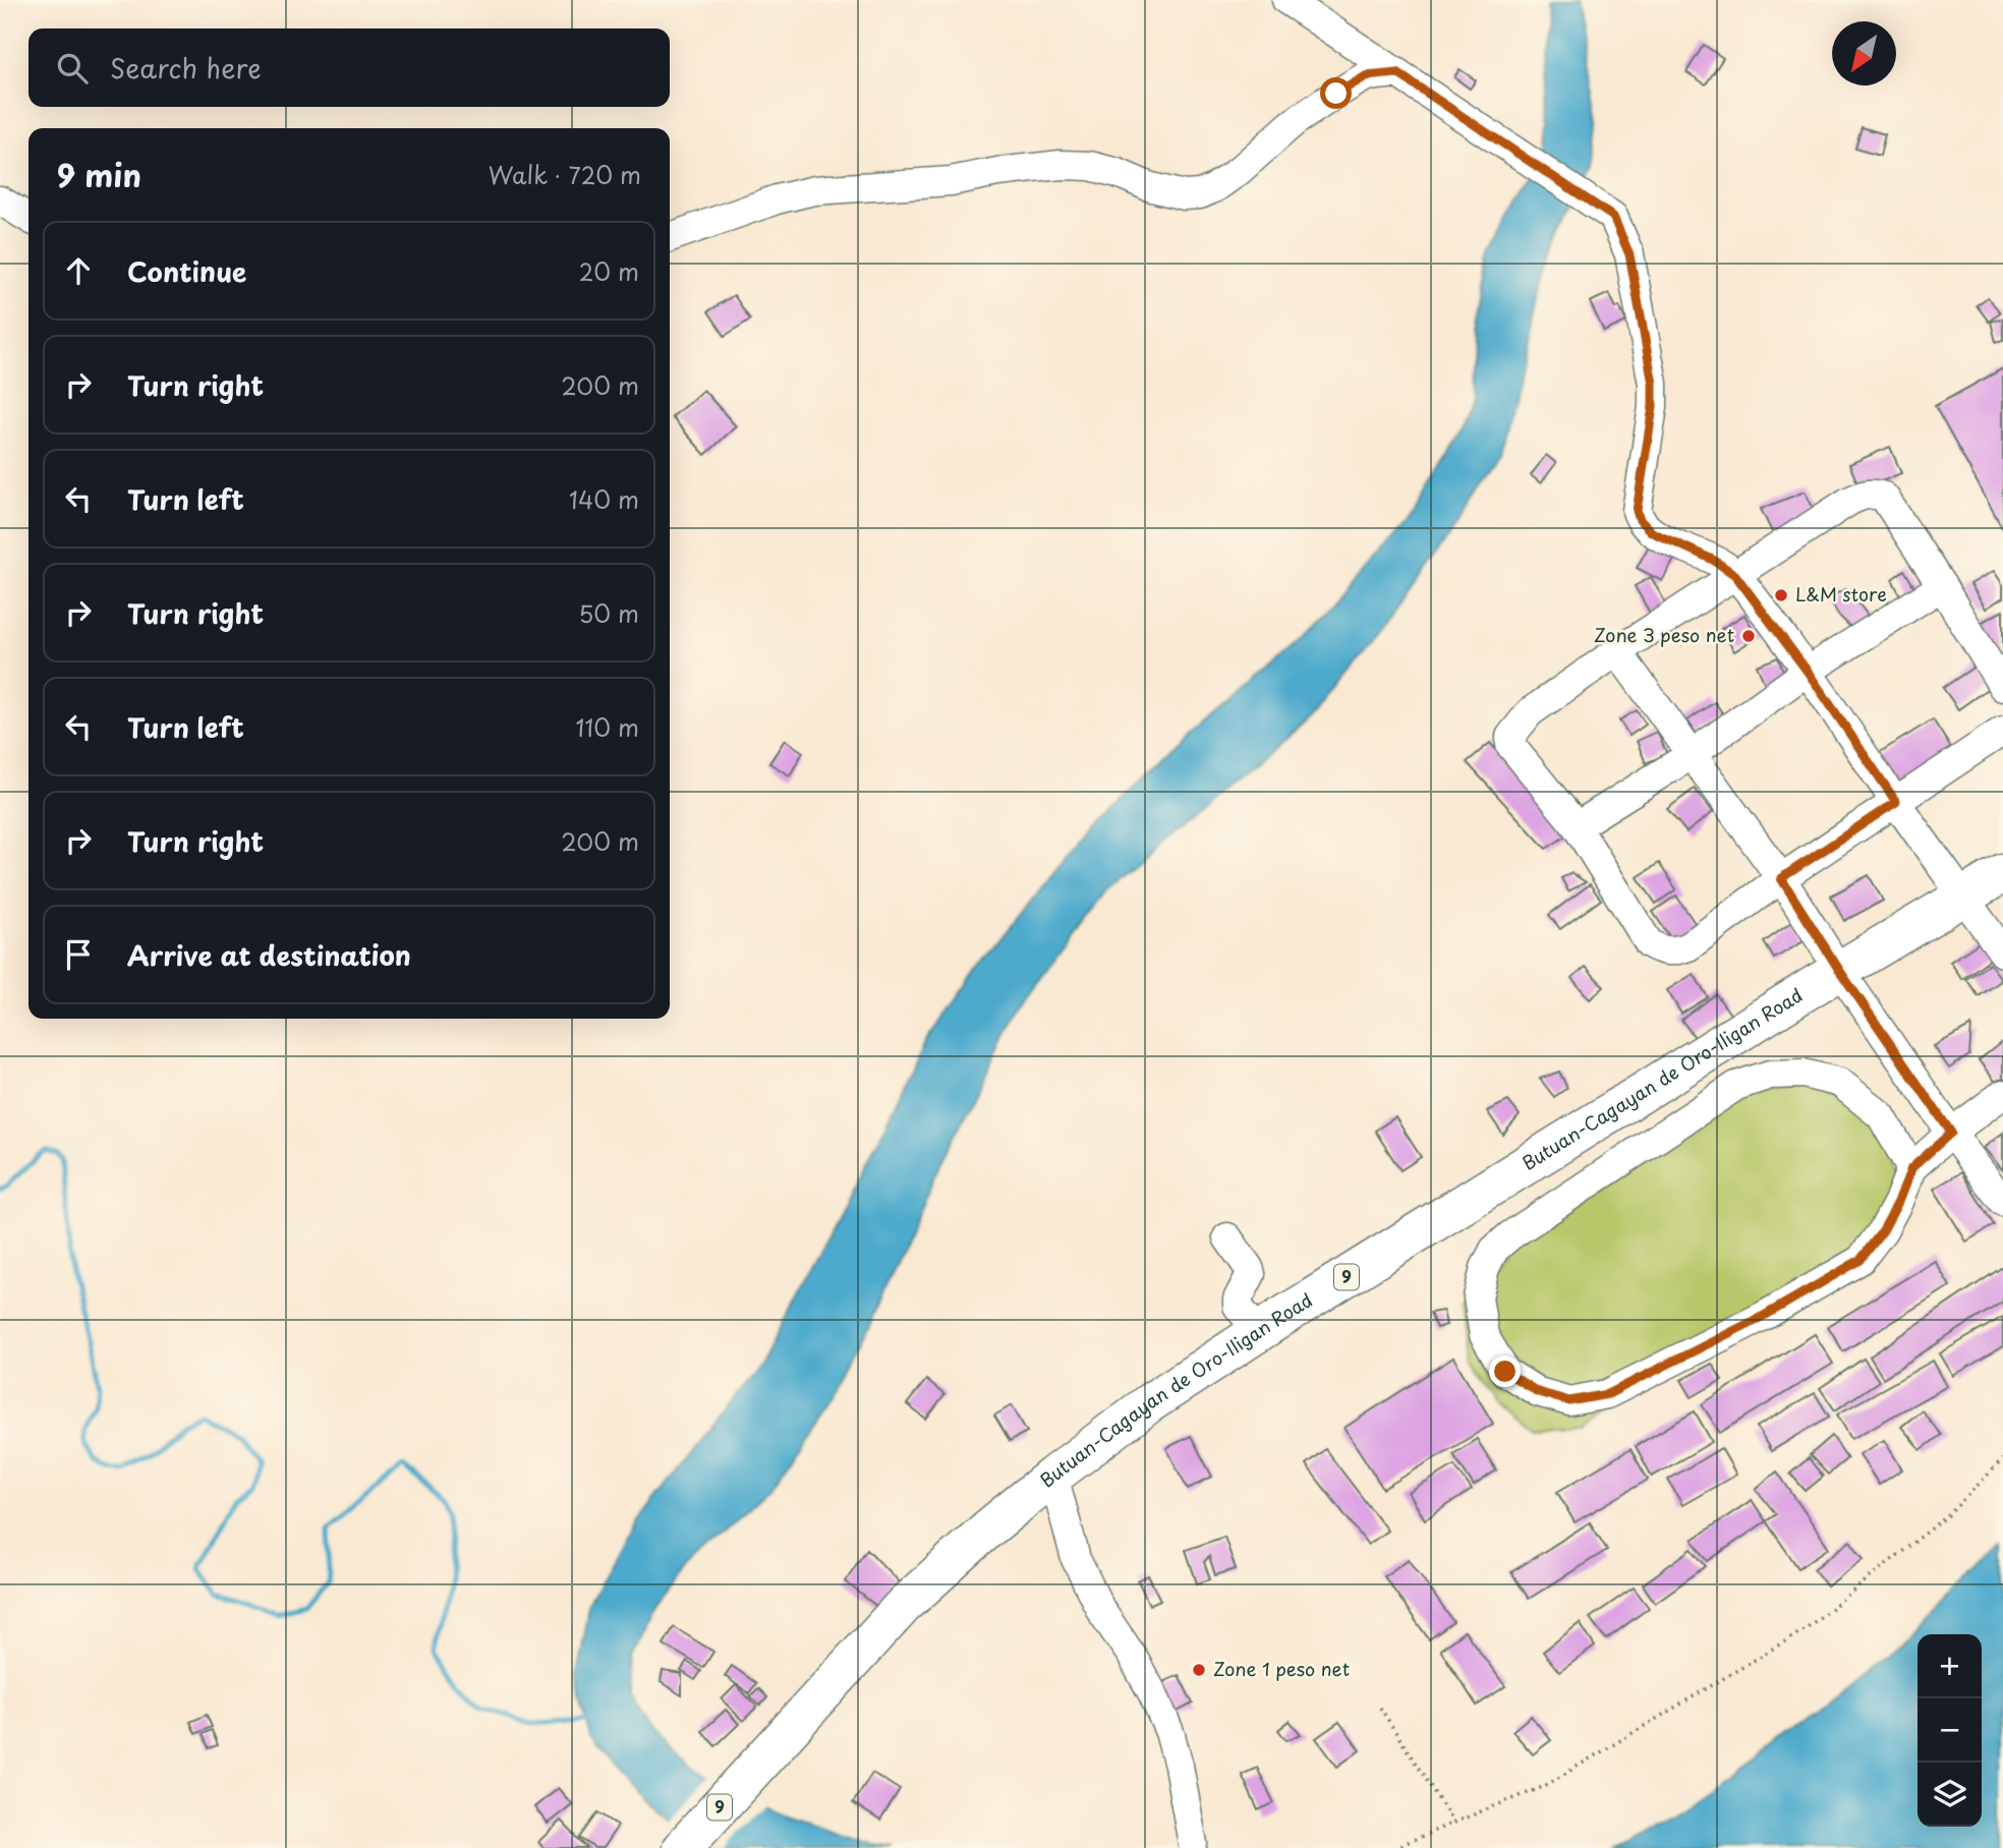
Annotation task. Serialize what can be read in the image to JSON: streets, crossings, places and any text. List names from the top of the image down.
{
  "streets": {
    "highway": ["Butuan-Cagayan de Oro-Iligan Road", "9"]
  },
  "places": ["L&M store", "Zone 3 peso net", "Zone 1 peso net"],
  "north": "bottom left",
  "page": {
    "search": "Search here",
    "heading": ["9 min", "Walk · 720 m"],
    "list": [
      ["Continue", "20 m"],
      ["Turn right", "200 m"],
      ["Turn left", "140 m"],
      ["Turn right", "50 m"],
      ["Turn left", "110 m"],
      ["Turn right", "200 m"],
      "Arrive at destination"
    ],
    "map_buttons": ["+", "−"]
  }
}
